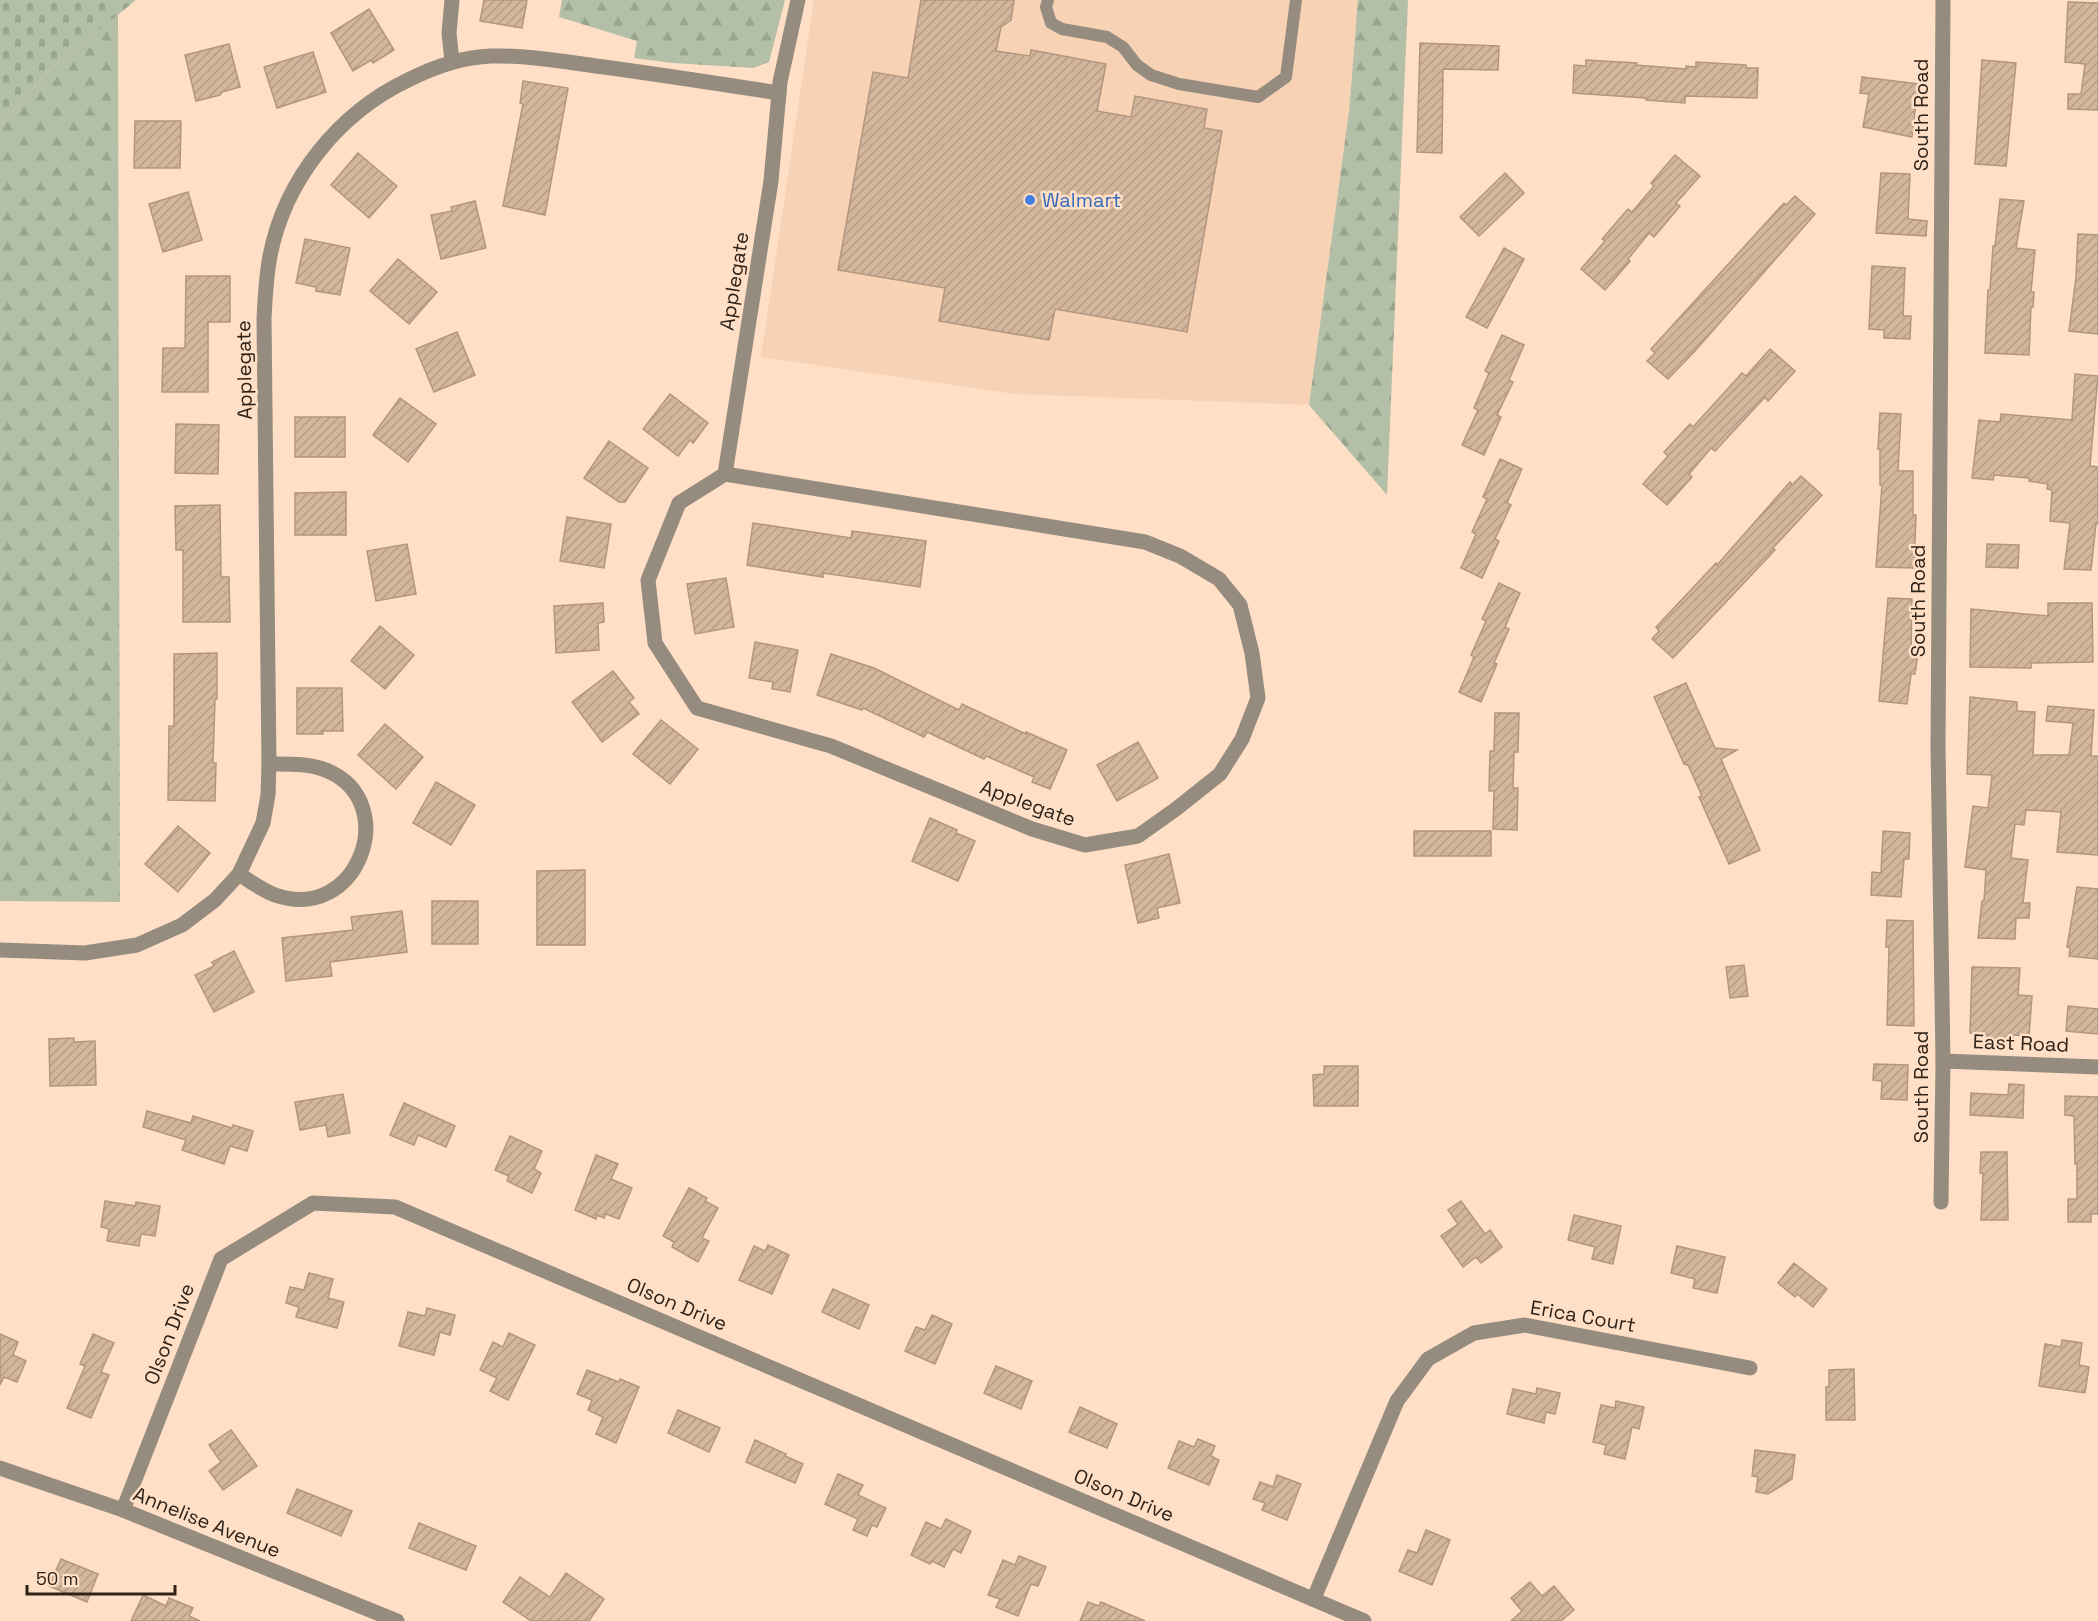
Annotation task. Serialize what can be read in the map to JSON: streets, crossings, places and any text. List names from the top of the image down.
{
  "streets": {
    "street": [
      "South Road",
      "Applegate",
      "East Road",
      "Olson Drive",
      "Erica Court",
      "Annelise Avenue"
    ]
  },
  "crossings": [
    ["South Road", "East Road"],
    ["Olson Drive", "Erica Court"],
    ["Olson Drive", "Annelise Avenue"]
  ],
  "places": ["Walmart"],
  "scale_bar": "50 m"
}
